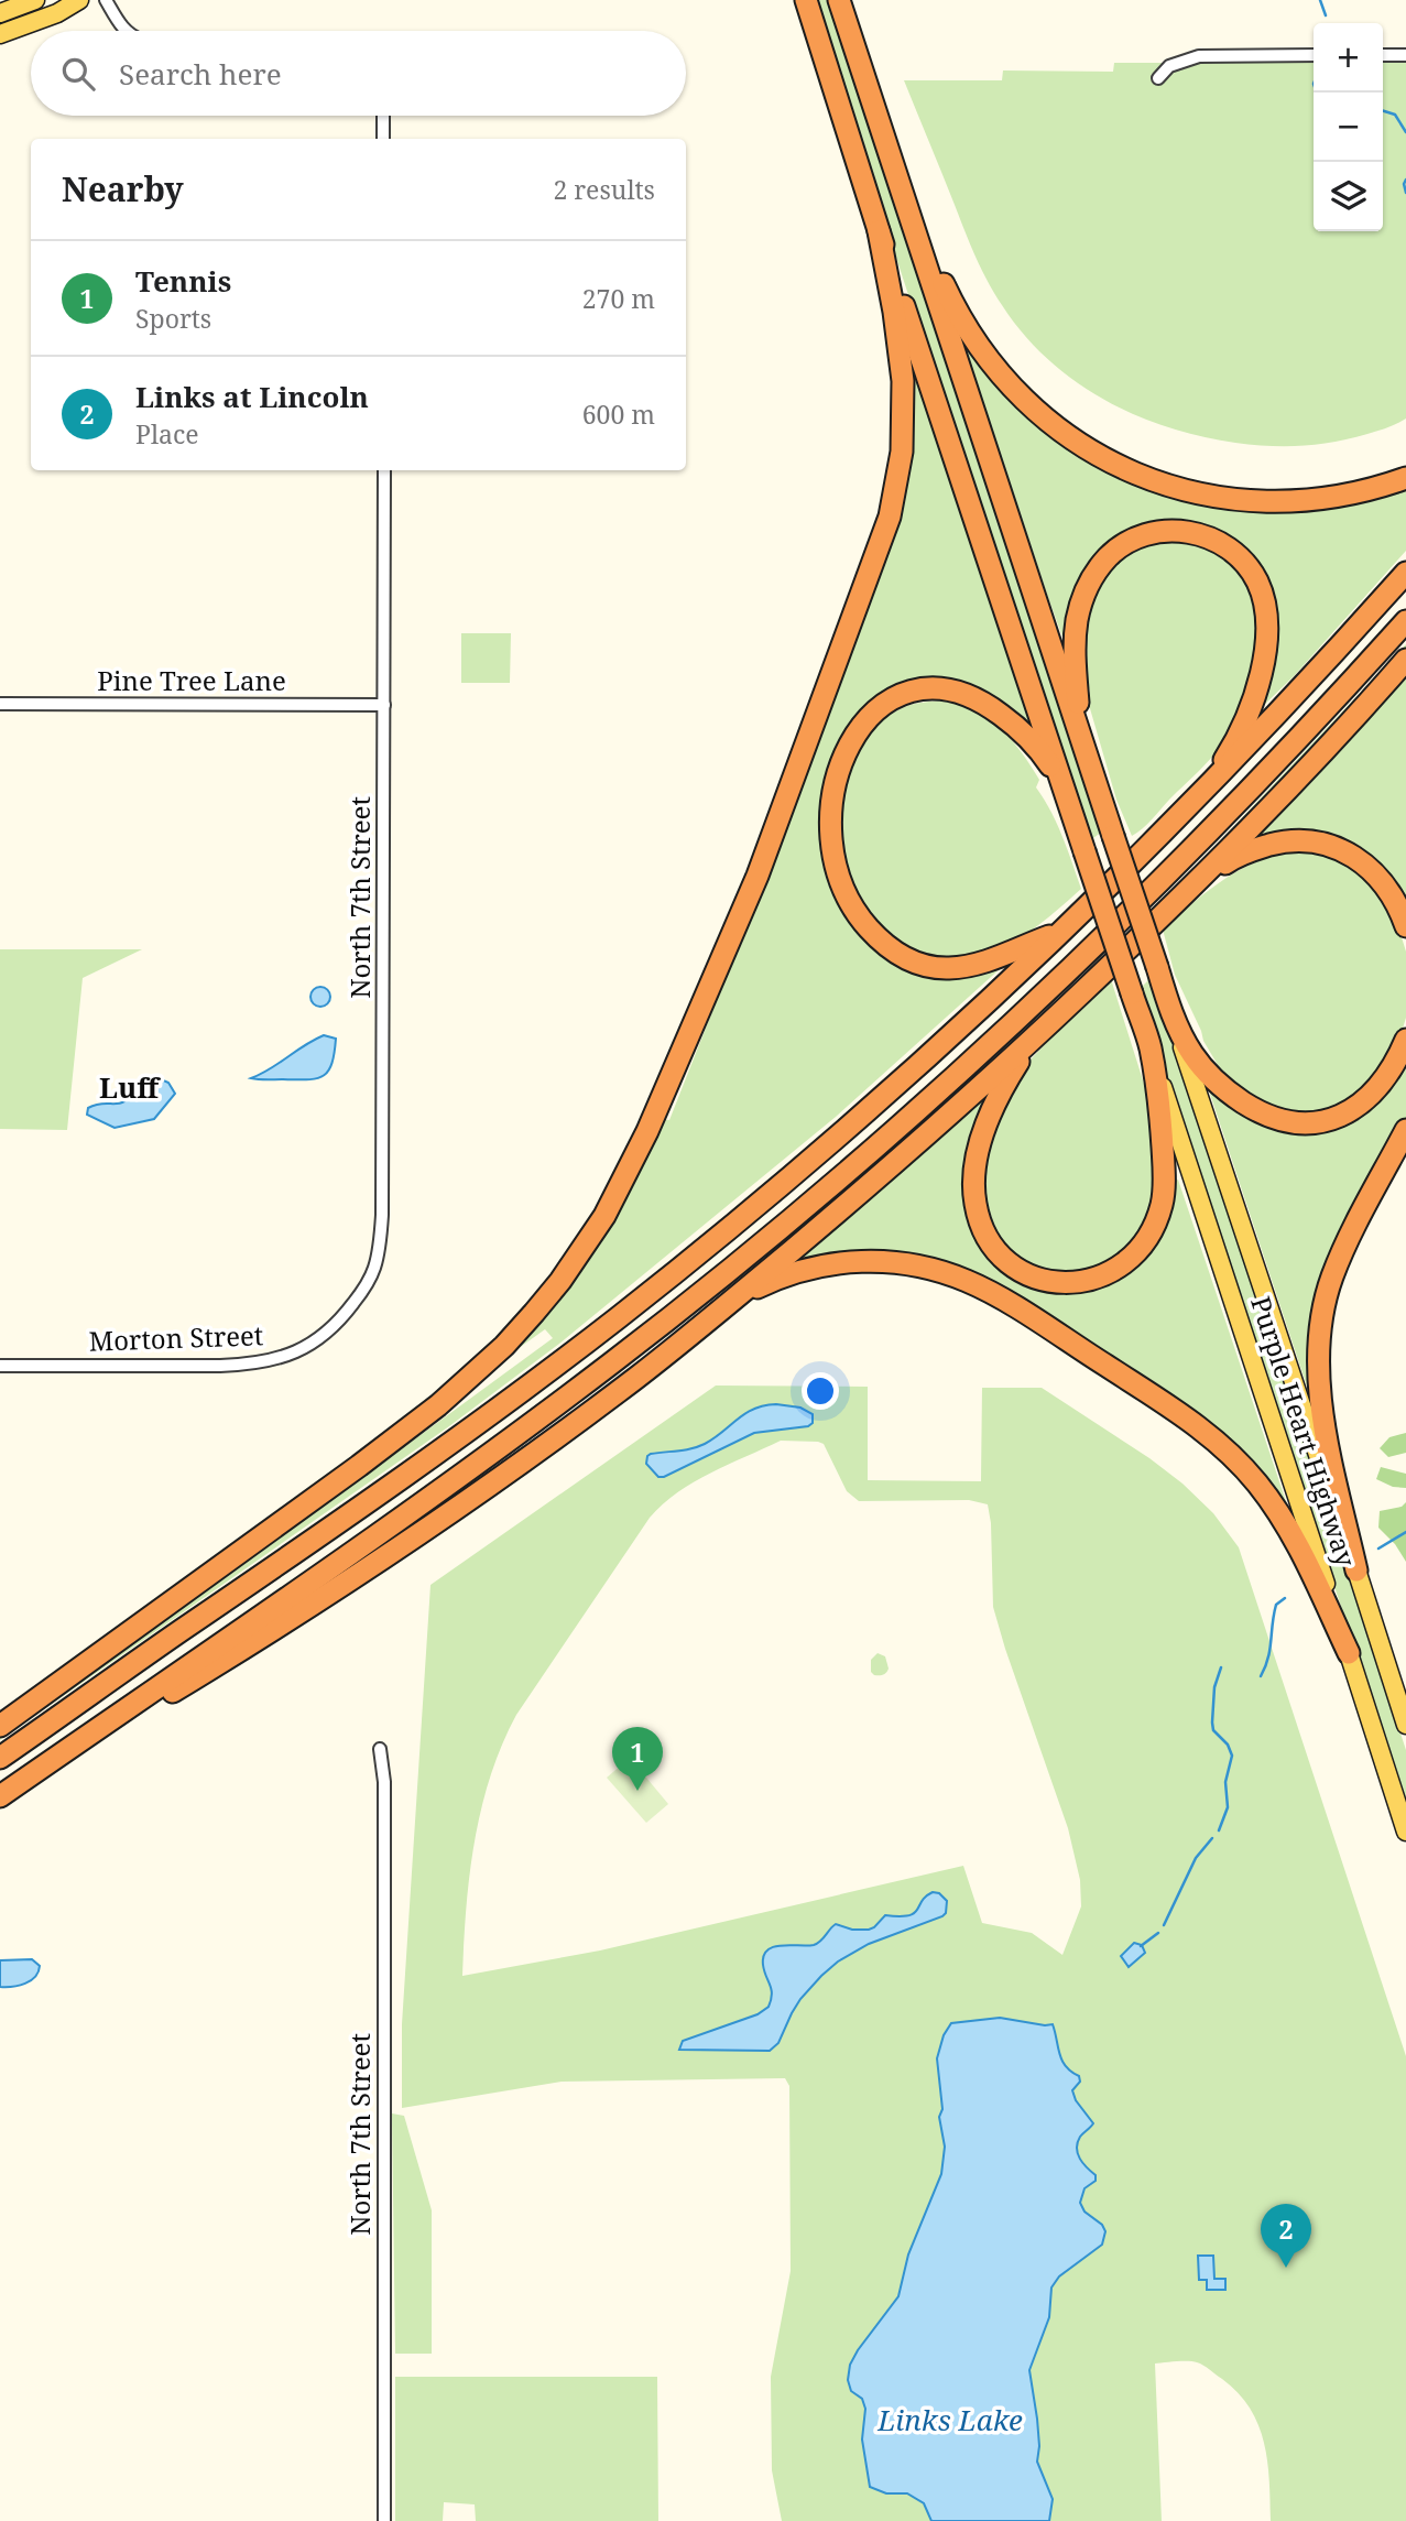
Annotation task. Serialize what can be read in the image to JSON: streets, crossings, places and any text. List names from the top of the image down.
{
  "streets": {
    "main road": ["Purple Heart Highway"],
    "street": ["Pine Tree Lane", "North 7th Street", "Morton Street"]
  },
  "crossings": [
    ["Pine Tree Lane", "North 7th Street"],
    ["North 7th Street", "Morton Street"]
  ],
  "districts": ["Luff"],
  "water": ["Links Lake"],
  "page": {
    "map_buttons": ["+", "−"],
    "search": "Search here",
    "heading": ["Nearby", "2 results"],
    "list": [
      {
        "mark": "1",
        "name": "Tennis",
        "note": "Sports",
        "value": "270 m"
      },
      {
        "mark": "2",
        "name": "Links at Lincoln",
        "note": "Place",
        "value": "600 m"
      }
    ],
    "pins": ["1", "2"]
  }
}
